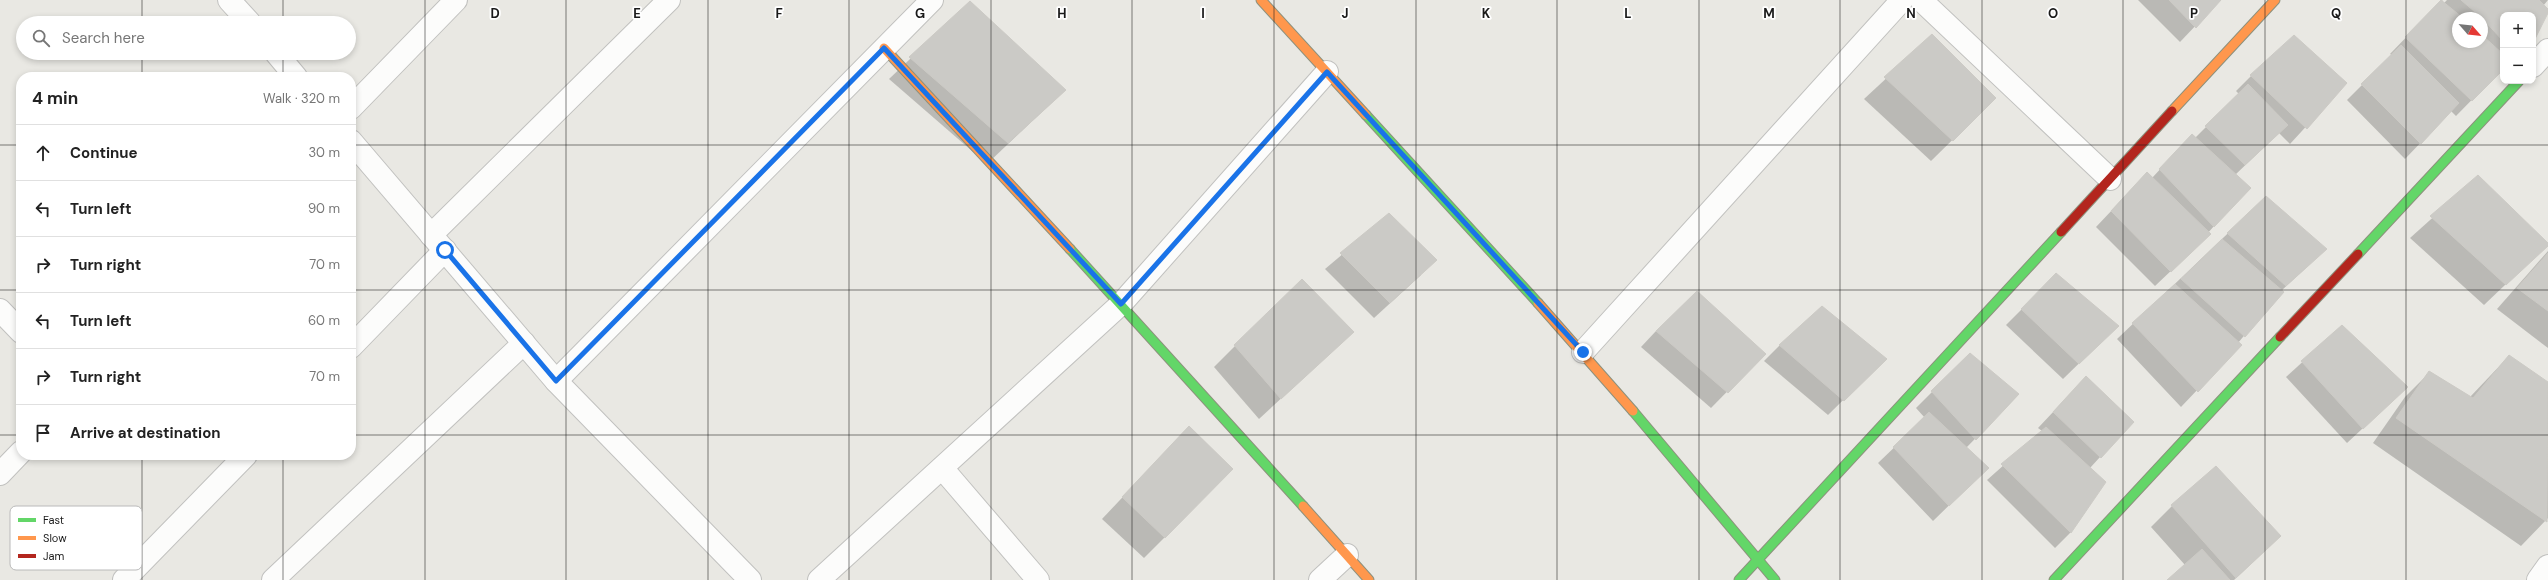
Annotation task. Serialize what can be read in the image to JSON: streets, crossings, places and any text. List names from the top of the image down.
{
  "legend": ["Fast", "Slow", "Jam"],
  "north": "bottom right",
  "page": {
    "map_buttons": ["+", "−"],
    "search": "Search here",
    "heading": ["4 min", "Walk · 320 m"],
    "list": [
      ["Continue", "30 m"],
      ["Turn left", "90 m"],
      ["Turn right", "70 m"],
      ["Turn left", "60 m"],
      ["Turn right", "70 m"],
      "Arrive at destination"
    ]
  },
  "grid": {
    "columns": [
      "D",
      "E",
      "F",
      "G",
      "H",
      "I",
      "J",
      "K",
      "L",
      "M",
      "N",
      "O",
      "P",
      "Q"
    ]
  }
}
